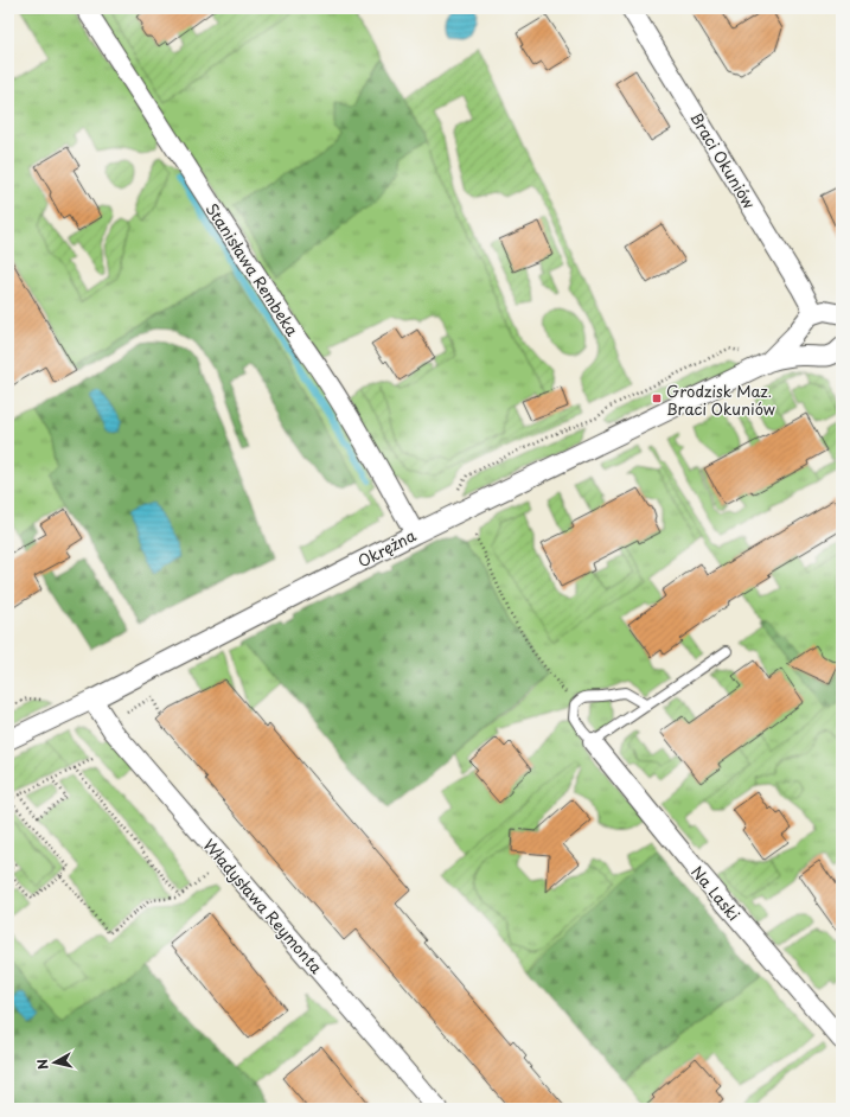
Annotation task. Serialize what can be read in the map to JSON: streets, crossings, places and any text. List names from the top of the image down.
{
  "streets": {
    "street": [
      "Braci Okuniów",
      "Stanisława Rembeka",
      "Okrężna",
      "Na Laski",
      "Władysława Reymonta"
    ]
  },
  "crossings": [
    ["Braci Okuniów", "Okrężna"],
    ["Stanisława Rembeka", "Okrężna"],
    ["Okrężna", "Władysława Reymonta"]
  ],
  "places": {
    "transit": ["Grodzisk Maz. Braci Okuniów"]
  },
  "north": "left"
}
